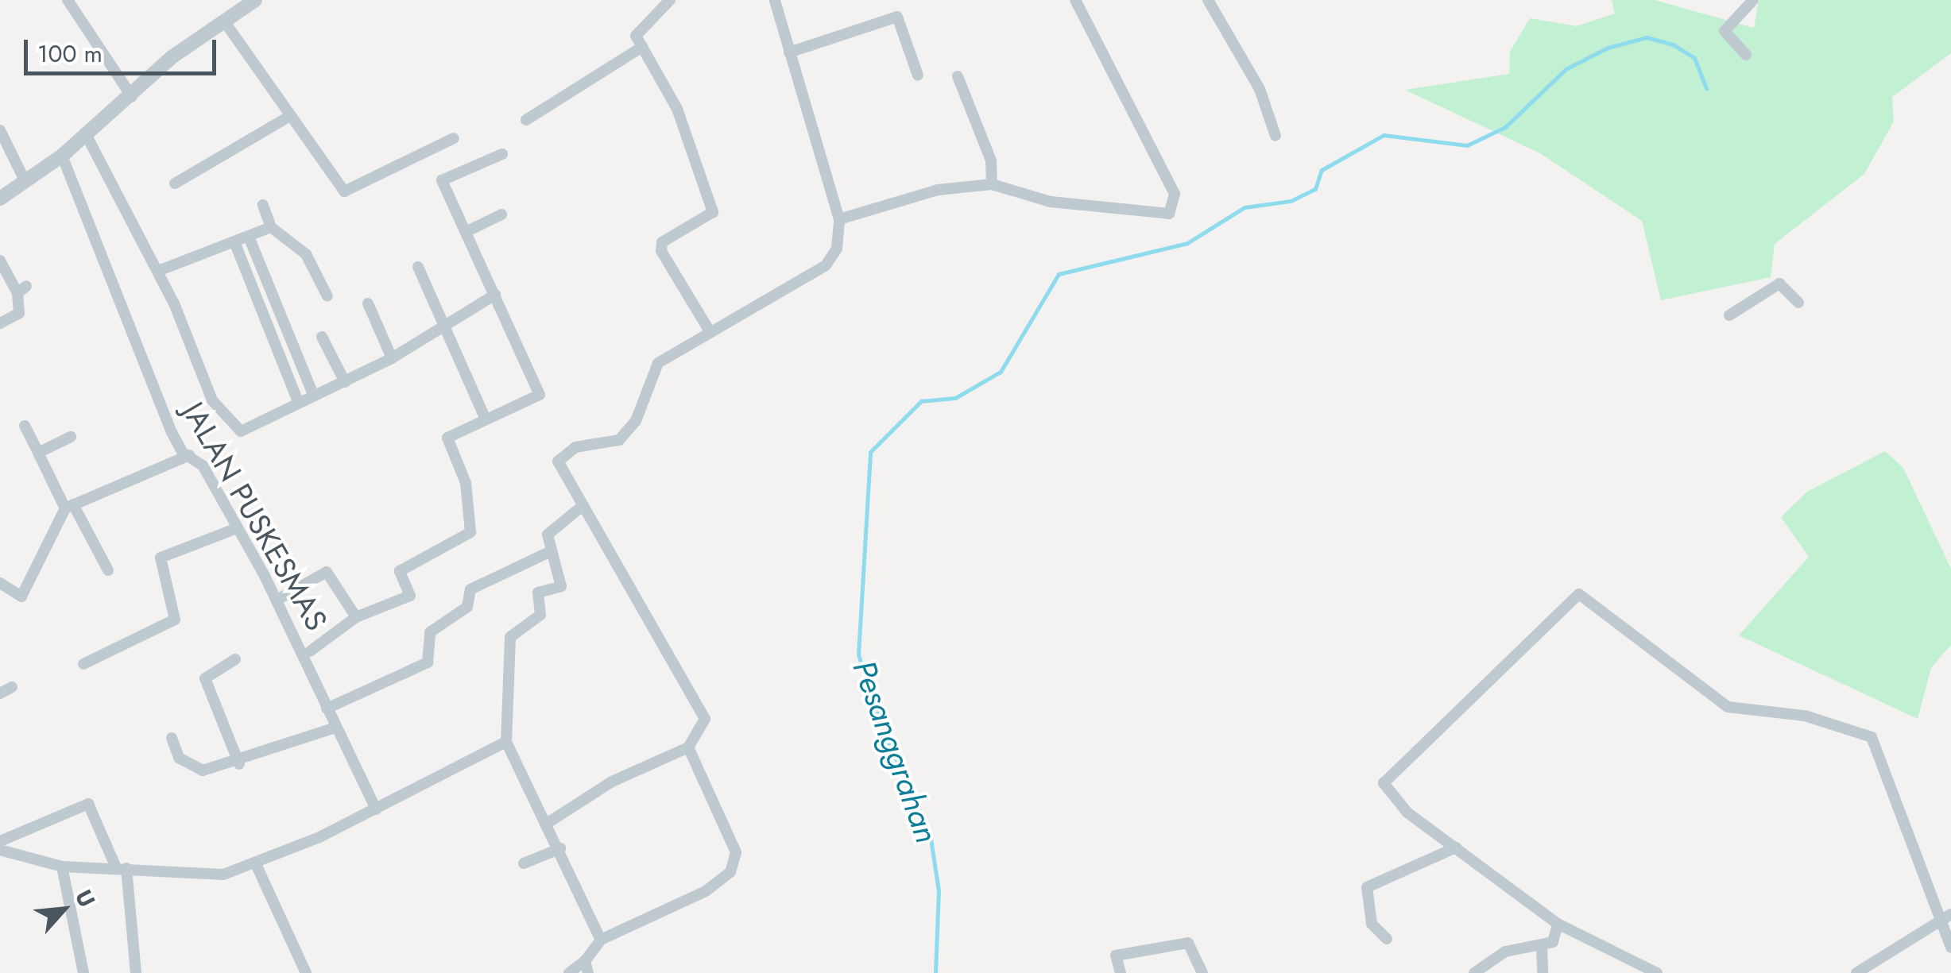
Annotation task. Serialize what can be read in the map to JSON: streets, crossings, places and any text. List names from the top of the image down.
{
  "streets": {
    "street": ["JALAN PUSKESMAS"]
  },
  "water": ["Pesanggrahan"],
  "scale_bar": "100 m",
  "north": "top right"
}
